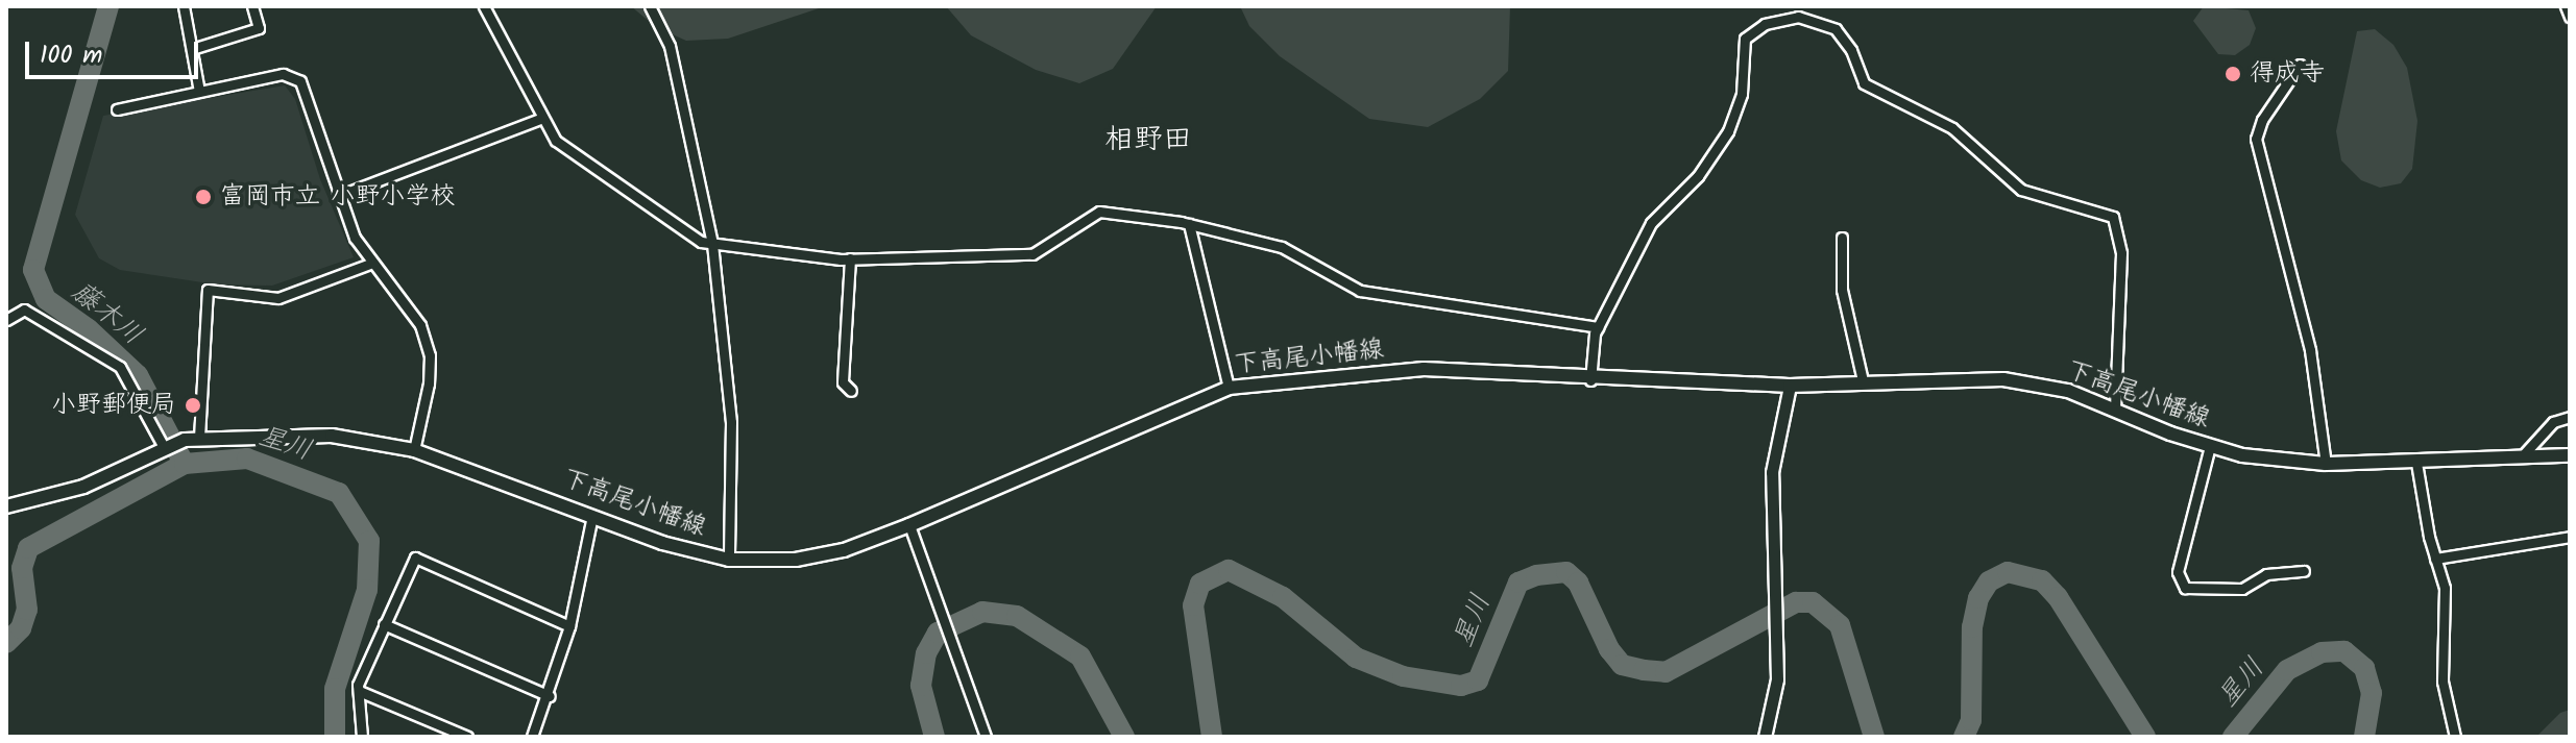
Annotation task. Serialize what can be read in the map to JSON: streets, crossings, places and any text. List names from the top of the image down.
{
  "streets": {
    "main road": ["下高尾小幡線"]
  },
  "districts": ["相野田"],
  "water": ["藤木川", "星川"],
  "places": ["得成寺", "富岡市立 小野小学校", "小野郵便局"],
  "scale_bar": "100 m"
}
